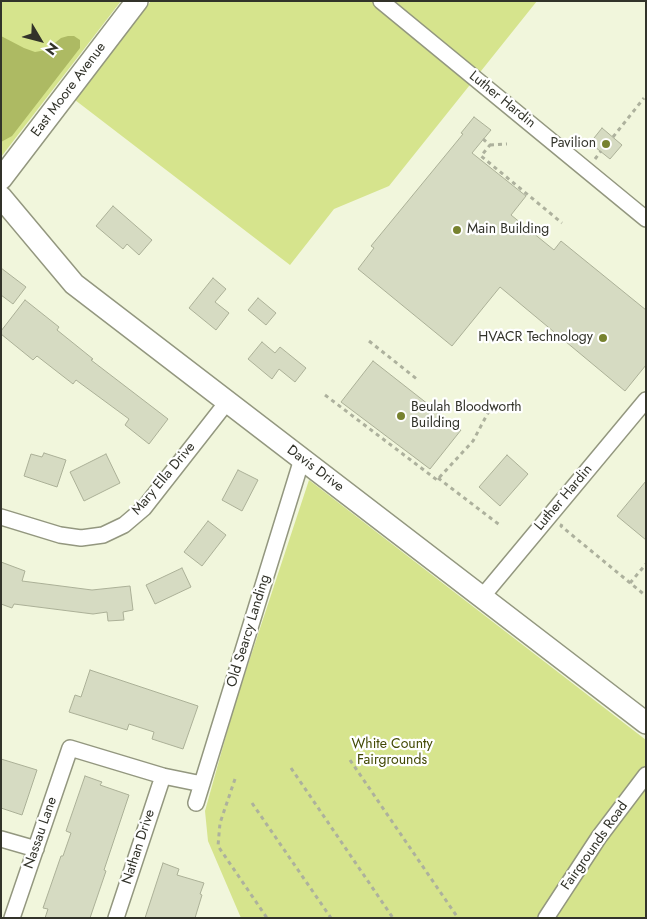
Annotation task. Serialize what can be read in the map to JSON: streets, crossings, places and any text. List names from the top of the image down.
{
  "streets": {
    "street": [
      "East Moore Avenue",
      "Luther Hardin",
      "Davis Drive",
      "Mary Ella Drive",
      "Old Searcy Landing",
      "Nassau Lane",
      "Fairgrounds Road",
      "Nathan Drive"
    ]
  },
  "crossings": [
    ["Luther Hardin", "Davis Drive"],
    ["Davis Drive", "Mary Ella Drive"],
    ["Davis Drive", "Old Searcy Landing"],
    ["Nassau Lane", "Nathan Drive"]
  ],
  "parks": ["White County Fairgrounds"],
  "places": [
    "Pavilion",
    "Main Building",
    "HVACR Technology",
    "Beulah Bloodworth Building"
  ],
  "north": "bottom right"
}
